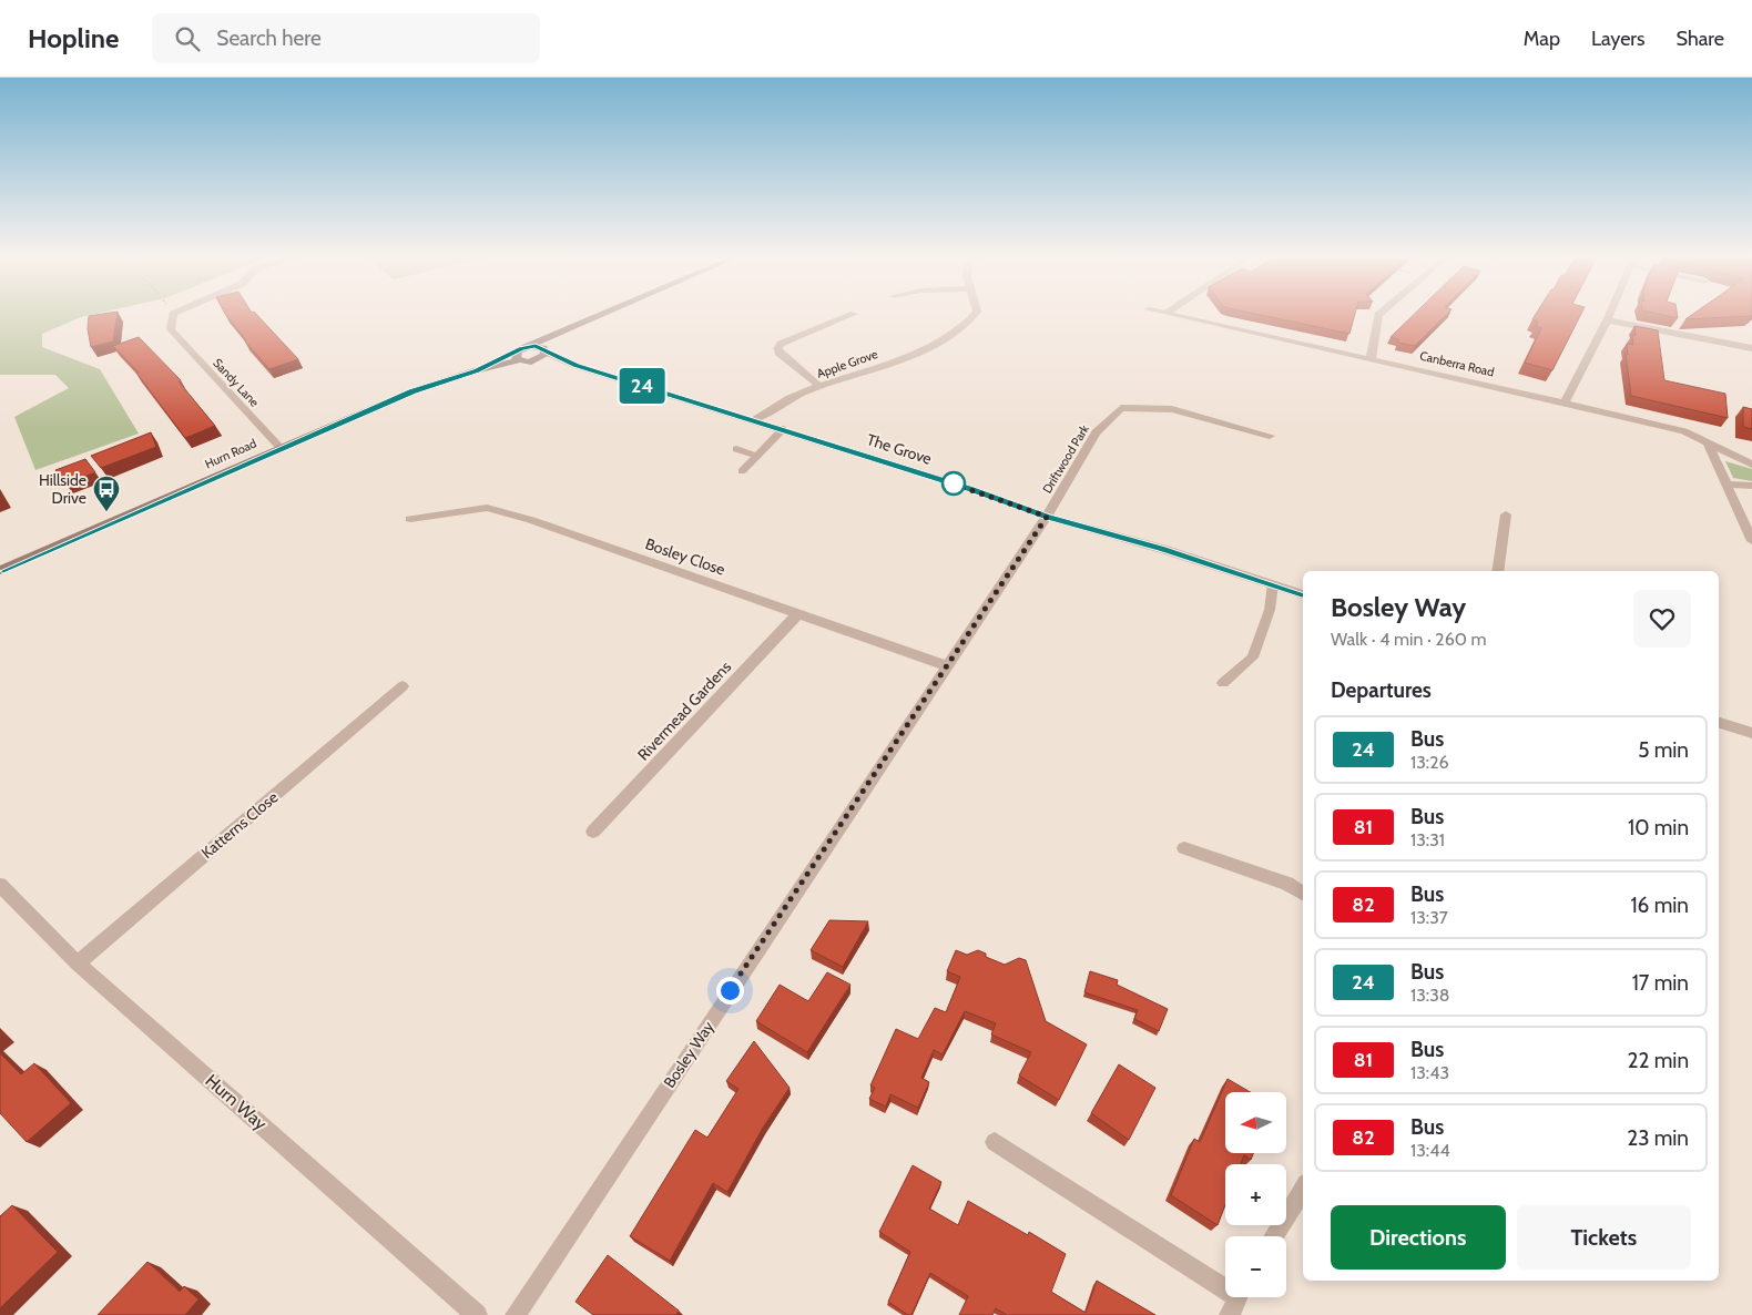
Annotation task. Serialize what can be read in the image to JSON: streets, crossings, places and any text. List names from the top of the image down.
{
  "streets": {
    "main road": ["Hurn Road"],
    "street": [
      "Apple Grove",
      "Canberra Road",
      "Sandy Lane",
      "The Grove",
      "Driftwood Park",
      "Bosley Close",
      "Rivermead Gardens",
      "Katterns Close",
      "Bosley Way",
      "Hurn Way"
    ]
  },
  "crossings": [
    ["Apple Grove", "The Grove"],
    ["Sandy Lane", "Hurn Road"],
    ["The Grove", "Driftwood Park"],
    ["The Grove", "Bosley Way"],
    ["Driftwood Park", "Bosley Way"],
    ["Bosley Close", "Rivermead Gardens"],
    ["Bosley Close", "Bosley Way"],
    ["Katterns Close", "Hurn Way"]
  ],
  "places": {
    "bus stop": ["Hillside Drive"]
  },
  "lines": ["bus line 24"],
  "north": "left",
  "page": {
    "header": "Hopline",
    "search": "Search here",
    "nav": ["Map", "Layers", "Share"],
    "on_map": "24",
    "heading": [
      ["Bosley Way", "Walk · 4 min · 260 m"],
      "Departures"
    ],
    "list": [
      {
        "mark": "24",
        "name": "Bus",
        "note": "13:26",
        "value": "5 min"
      },
      {
        "mark": "81",
        "name": "Bus",
        "note": "13:31",
        "value": "10 min"
      },
      {
        "mark": "82",
        "name": "Bus",
        "note": "13:37",
        "value": "16 min"
      },
      {
        "mark": "24",
        "name": "Bus",
        "note": "13:38",
        "value": "17 min"
      },
      {
        "mark": "81",
        "name": "Bus",
        "note": "13:43",
        "value": "22 min"
      },
      {
        "mark": "82",
        "name": "Bus",
        "note": "13:44",
        "value": "23 min"
      }
    ],
    "map_buttons": ["+", "−"],
    "buttons": ["Directions", "Tickets"]
  }
}
